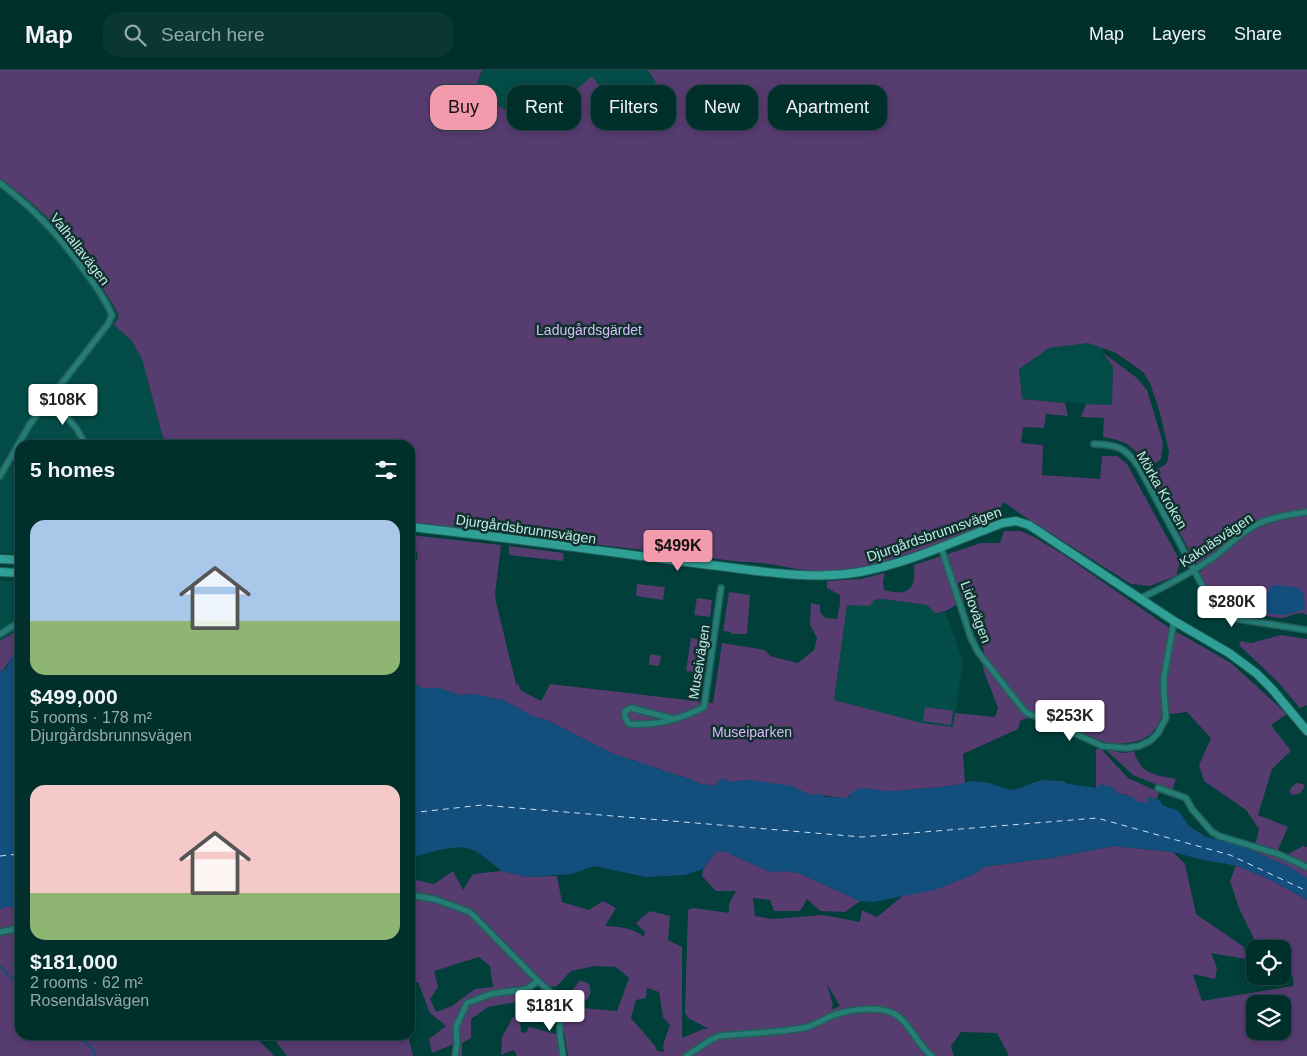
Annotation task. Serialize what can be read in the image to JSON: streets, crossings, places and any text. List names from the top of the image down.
{
  "streets": {
    "street": [
      "Valhallavägen",
      "Mörka Kroken",
      "Djurgårdsbrunnsvägen",
      "Kaknäsvägen",
      "Lidovägen",
      "Museivägen"
    ]
  },
  "crossings": [
    ["Mörka Kroken", "Kaknäsvägen"],
    ["Djurgårdsbrunnsvägen", "Kaknäsvägen"],
    ["Djurgårdsbrunnsvägen", "Lidovägen"]
  ],
  "parks": ["Ladugårdsgärdet", "Museiparken"],
  "page": {
    "header": "Map",
    "search": "Search here",
    "nav": ["Map", "Layers", "Share"],
    "chip": [
      "Buy",
      "Rent",
      "Filters",
      "New",
      "Apartment"
    ],
    "price": [
      "$108K",
      "$499K",
      "$280K",
      "$253K",
      "$181K"
    ],
    "heading": "5 homes",
    "list": [
      {
        "name": "$499,000",
        "note": "5 rooms · 178 m² · Djurgårdsbrunnsvägen"
      },
      {
        "name": "$181,000",
        "note": "2 rooms · 62 m² · Rosendalsvägen"
      }
    ]
  }
}
